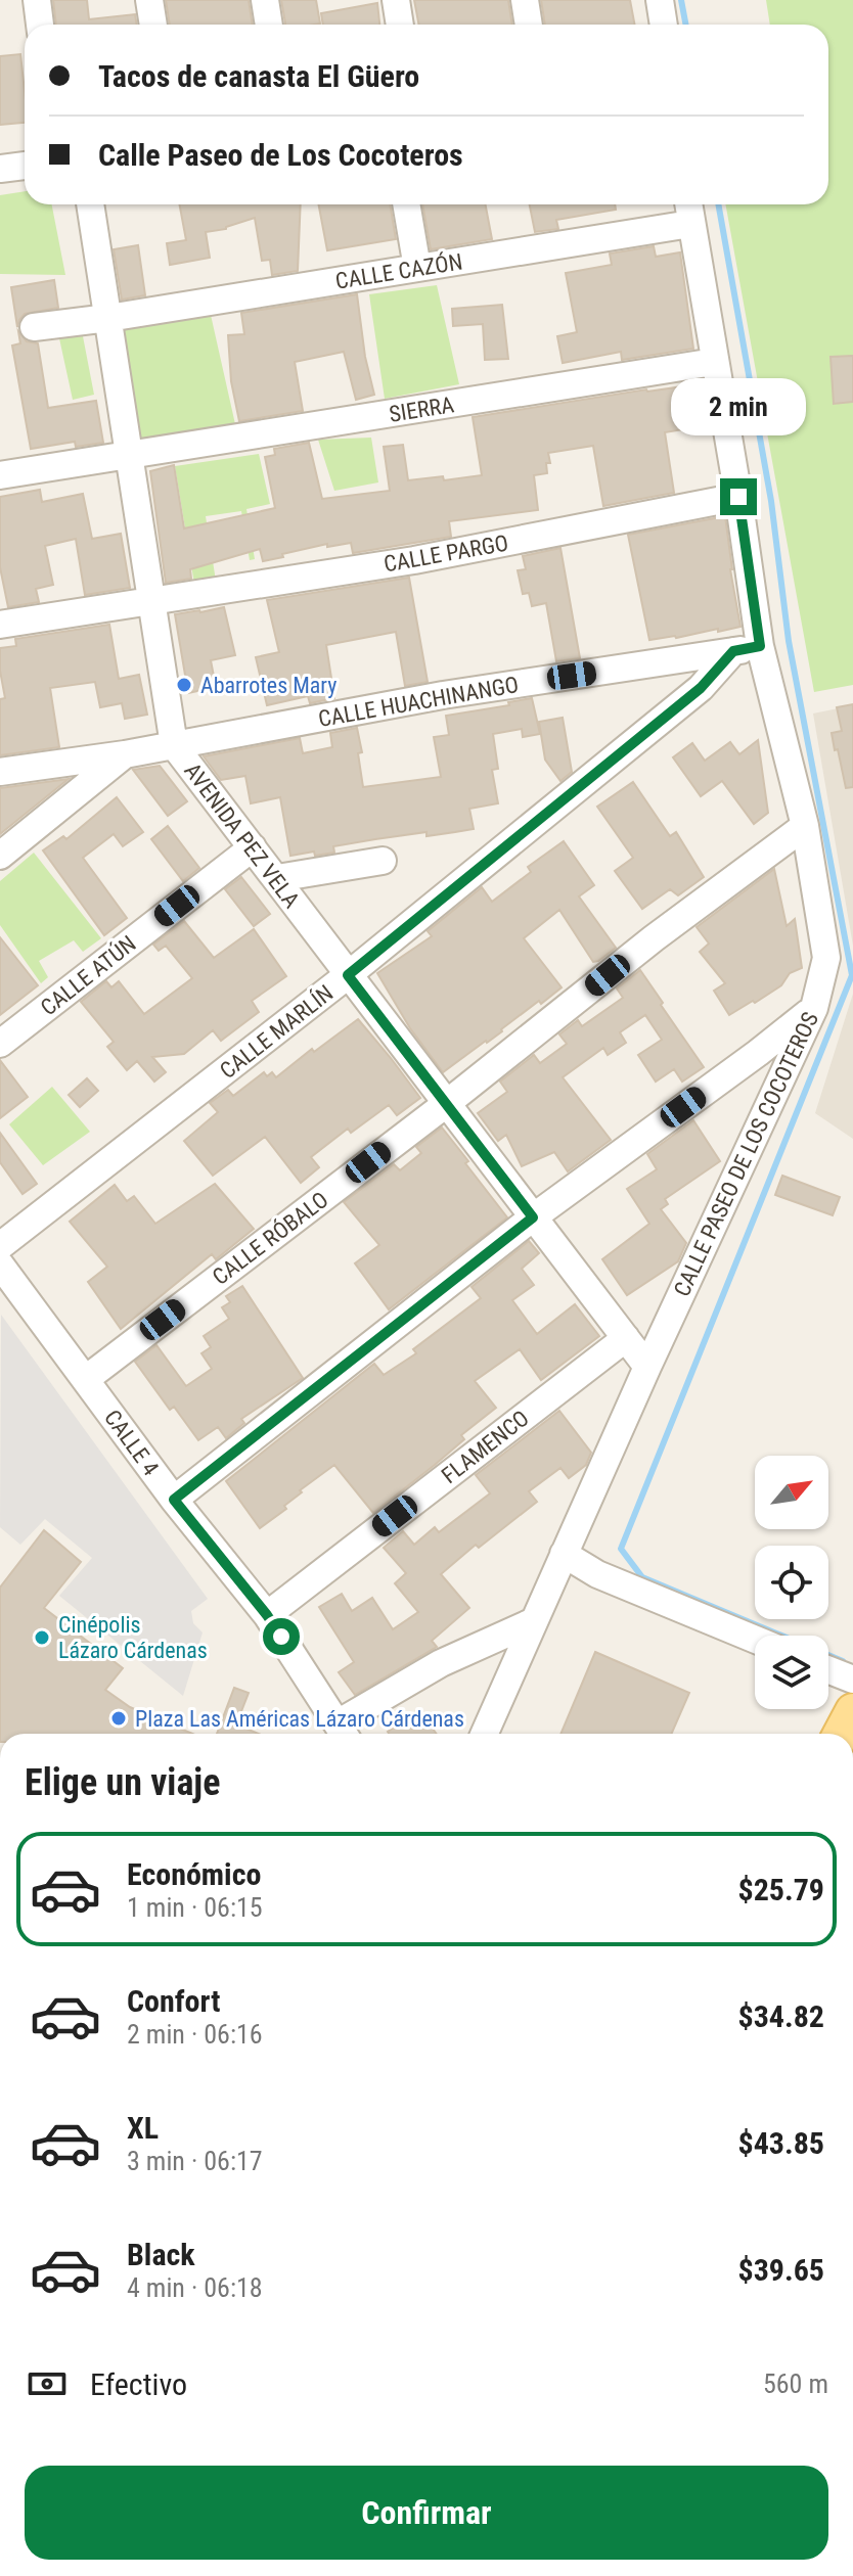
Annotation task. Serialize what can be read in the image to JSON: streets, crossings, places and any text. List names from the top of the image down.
{
  "streets": {
    "street": [
      "CALLE CAZÓN",
      "SIERRA",
      "CALLE PARGO",
      "CALLE HUACHINANGO",
      "AVENIDA PEZ VELA",
      "CALLE ATÚN",
      "CALLE MARLÍN",
      "CALLE PASEO DE LOS COCOTEROS",
      "CALLE RÓBALO",
      "CALLE 4",
      "FLAMENCO"
    ]
  },
  "crossings": [
    ["CALLE CAZÓN", "AVENIDA PEZ VELA"],
    ["CALLE CAZÓN", "CALLE PASEO DE LOS COCOTEROS"],
    ["SIERRA", "AVENIDA PEZ VELA"],
    ["SIERRA", "CALLE PASEO DE LOS COCOTEROS"],
    ["CALLE PARGO", "AVENIDA PEZ VELA"],
    ["CALLE PARGO", "CALLE PASEO DE LOS COCOTEROS"],
    ["CALLE HUACHINANGO", "AVENIDA PEZ VELA"],
    ["CALLE HUACHINANGO", "CALLE MARLÍN"],
    ["CALLE HUACHINANGO", "CALLE PASEO DE LOS COCOTEROS"],
    ["AVENIDA PEZ VELA", "CALLE ATÚN"],
    ["AVENIDA PEZ VELA", "CALLE MARLÍN"],
    ["AVENIDA PEZ VELA", "CALLE PASEO DE LOS COCOTEROS"],
    ["AVENIDA PEZ VELA", "CALLE RÓBALO"],
    ["AVENIDA PEZ VELA", "FLAMENCO"],
    ["CALLE PASEO DE LOS COCOTEROS", "CALLE RÓBALO"],
    ["CALLE RÓBALO", "CALLE 4"],
    ["CALLE 4", "FLAMENCO"]
  ],
  "places": ["Abarrotes Mary", "Cinépolis Lázaro Cárdenas", "Plaza Las Américas Lázaro Cárdenas"],
  "north": "top right",
  "page": {
    "banner": ["Tacos de canasta El Güero", "Calle Paseo de Los Cocoteros"],
    "bubble": "2 min",
    "heading": "Elige un viaje",
    "list": [
      {
        "name": "Económico",
        "note": "1 min · 06:15",
        "value": "$25.79"
      },
      {
        "name": "Confort",
        "note": "2 min · 06:16",
        "value": "$34.82"
      },
      {
        "name": "XL",
        "note": "3 min · 06:17",
        "value": "$43.85"
      },
      {
        "name": "Black",
        "note": "4 min · 06:18",
        "value": "$39.65"
      }
    ],
    "pay": ["Efectivo", "560 m"],
    "buttons": "Confirmar"
  }
}
